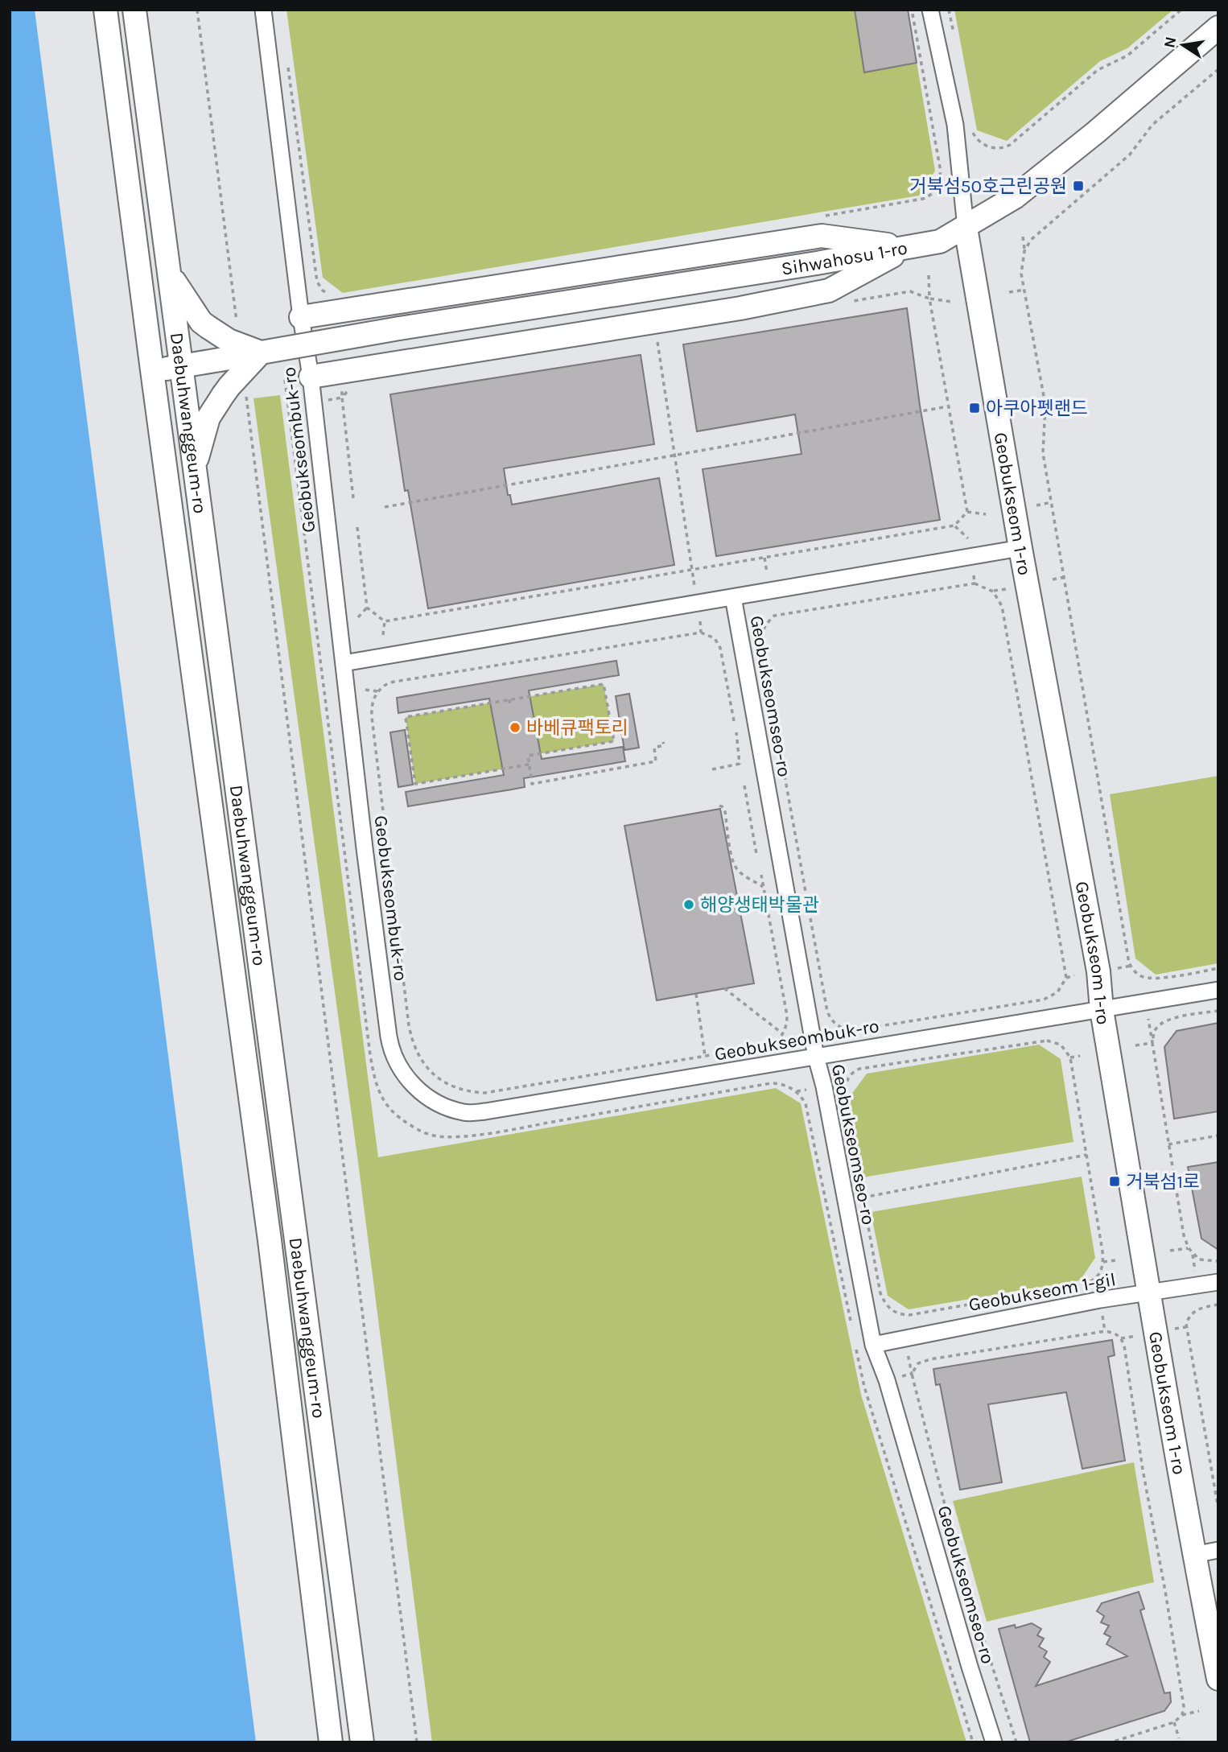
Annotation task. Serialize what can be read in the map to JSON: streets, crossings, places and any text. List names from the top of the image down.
{
  "streets": {
    "main road": ["Sihwahosu 1-ro", "Daebuhwanggeum-ro", "Geobukseom 1-ro"],
    "street": ["Geobukseombuk-ro", "Geobukseomseo-ro", "Geobukseom 1-gil"]
  },
  "crossings": [
    ["Sihwahosu 1-ro", "Daebuhwanggeum-ro"],
    ["Sihwahosu 1-ro", "Geobukseom 1-ro"],
    ["Geobukseombuk-ro", "Geobukseom 1-ro"],
    ["Geobukseombuk-ro", "Geobukseomseo-ro"],
    ["Geobukseom 1-ro", "Geobukseomseo-ro"],
    ["Geobukseom 1-ro", "Geobukseom 1-gil"],
    ["Geobukseomseo-ro", "Geobukseom 1-gil"]
  ],
  "places": {
    "transit": ["거북섬50호근린공원", "아쿠아펫랜드", "거북섬1로"],
    "other": ["바베큐팩토리", "해양생태박물관"]
  },
  "north": "left"
}
